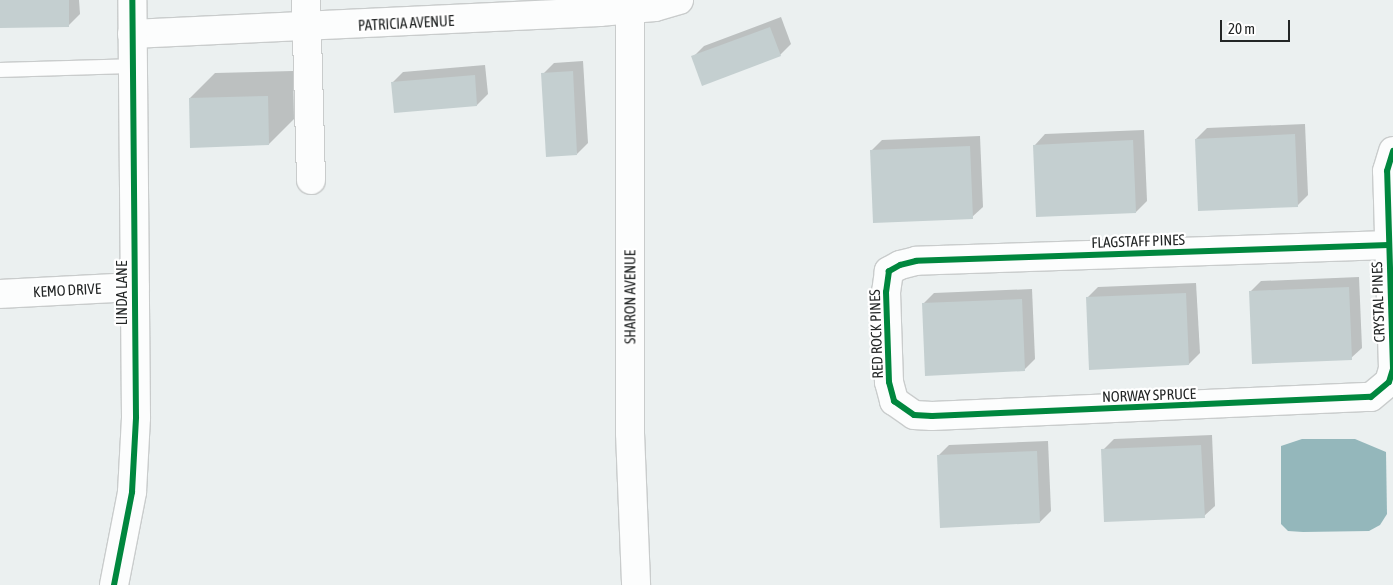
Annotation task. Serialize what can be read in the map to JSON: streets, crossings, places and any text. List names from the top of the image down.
{
  "streets": {
    "street": [
      "PATRICIA AVENUE",
      "FLAGSTAFF PINES",
      "KEMO DRIVE",
      "LINDA LANE",
      "SHARON AVENUE",
      "CRYSTAL PINES",
      "RED ROCK PINES",
      "NORWAY SPRUCE"
    ]
  },
  "crossings": [
    ["PATRICIA AVENUE", "LINDA LANE"],
    ["PATRICIA AVENUE", "SHARON AVENUE"],
    ["FLAGSTAFF PINES", "CRYSTAL PINES"],
    ["FLAGSTAFF PINES", "RED ROCK PINES"],
    ["KEMO DRIVE", "LINDA LANE"],
    ["CRYSTAL PINES", "NORWAY SPRUCE"],
    ["RED ROCK PINES", "NORWAY SPRUCE"]
  ],
  "scale_bar": "20 m"
}
